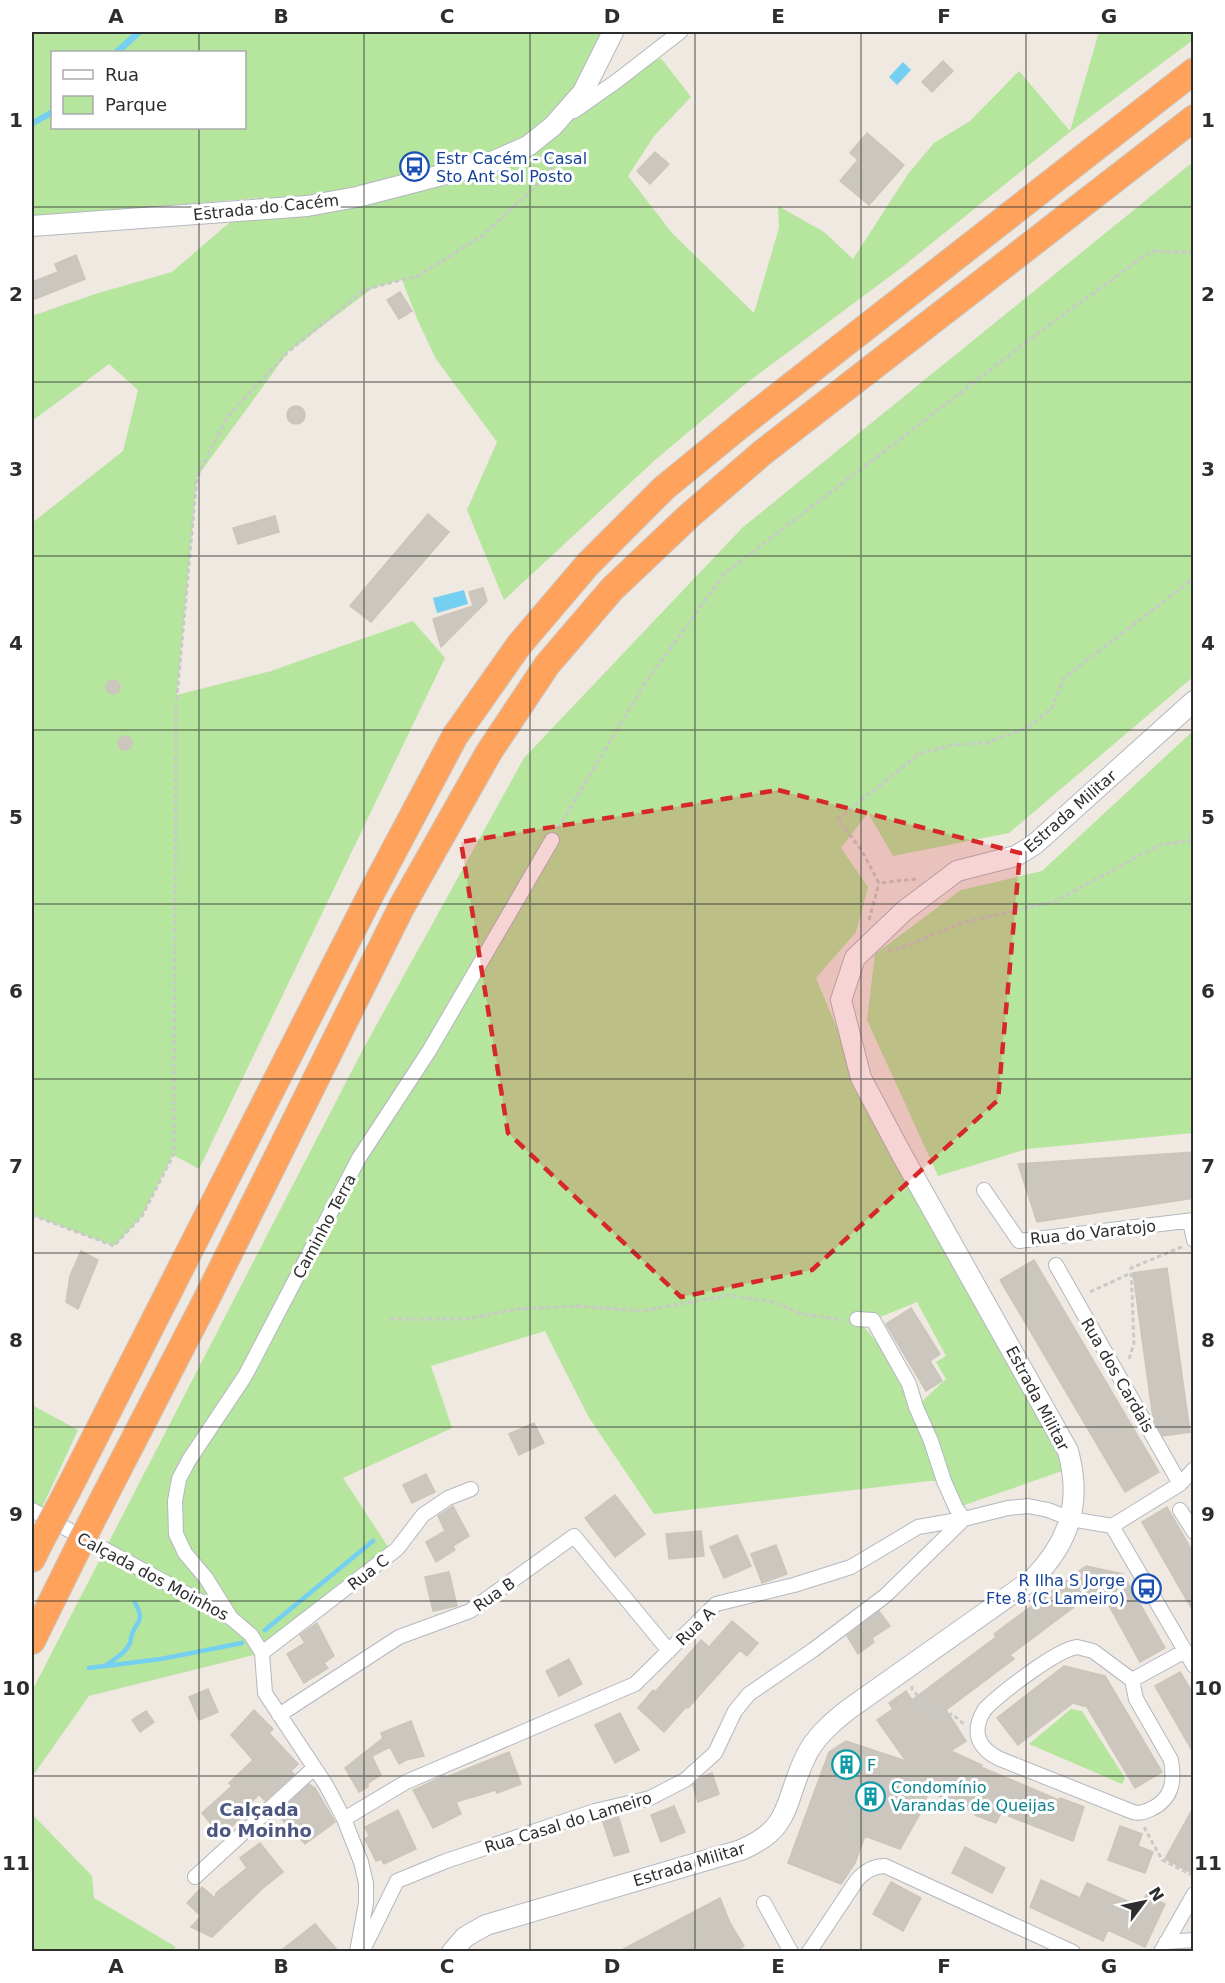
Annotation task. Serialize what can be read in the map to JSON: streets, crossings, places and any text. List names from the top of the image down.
{
  "streets": {
    "street": [
      "Estrada do Cacém",
      "Estrada Militar",
      "Caminho Terra",
      "Rua do Varatojo",
      "Rua dos Cardais",
      "Rua C",
      "Calçada dos Moinhos",
      "Rua B",
      "Rua A",
      "Rua Casal do Lameiro"
    ]
  },
  "crossings": [
    ["Estrada Militar", "Rua A"],
    ["Caminho Terra", "Calçada dos Moinhos"],
    ["Rua C", "Calçada dos Moinhos"],
    ["Rua B", "Rua A"],
    ["Rua A", "Rua Casal do Lameiro"]
  ],
  "districts": ["Calçada do Moinho"],
  "places": {
    "bus stop": ["Estr Cacém - Casal Sto Ant Sol Posto", "R Ilha S Jorge Fte 8 (C Lameiro)"],
    "building": ["F", "Condomínio Varandas de Queijas"]
  },
  "legend": ["Rua", "Parque"],
  "north": "top right",
  "grid": {
    "columns": [
      "A",
      "B",
      "C",
      "D",
      "E",
      "F",
      "G"
    ],
    "rows": [
      "1",
      "2",
      "3",
      "4",
      "5",
      "6",
      "7",
      "8",
      "9",
      "10",
      "11"
    ]
  }
}
